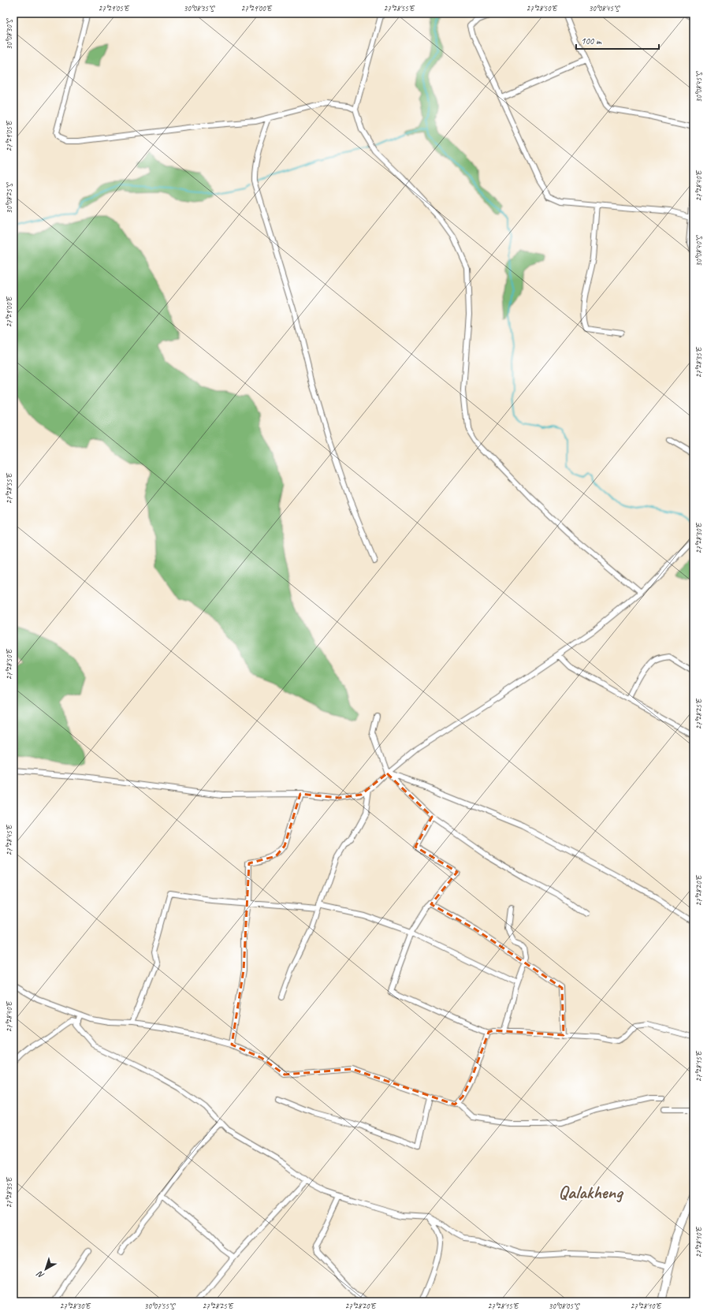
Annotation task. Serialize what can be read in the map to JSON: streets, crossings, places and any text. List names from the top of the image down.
{
  "districts": ["Qalakheng"],
  "scale_bar": "100 m",
  "north": "bottom left",
  "coordinates": [
    "27°29'05\"E",
    "30°08'35\"S",
    "27°29'00\"E",
    "27°28'55\"E",
    "27°28'50\"E",
    "30°08'45\"S",
    "30°08'30\"S",
    "27°28'40\"E",
    "30°08'25\"S",
    "30°08'40\"S",
    "27°28'35\"E",
    "27°28'30\"E",
    "27°28'25\"E",
    "27°28'45\"E",
    "27°28'20\"E",
    "27°28'15\"E",
    "27°28'10\"E",
    "30°07'55\"S",
    "30°08'05\"S"
  ]
}
